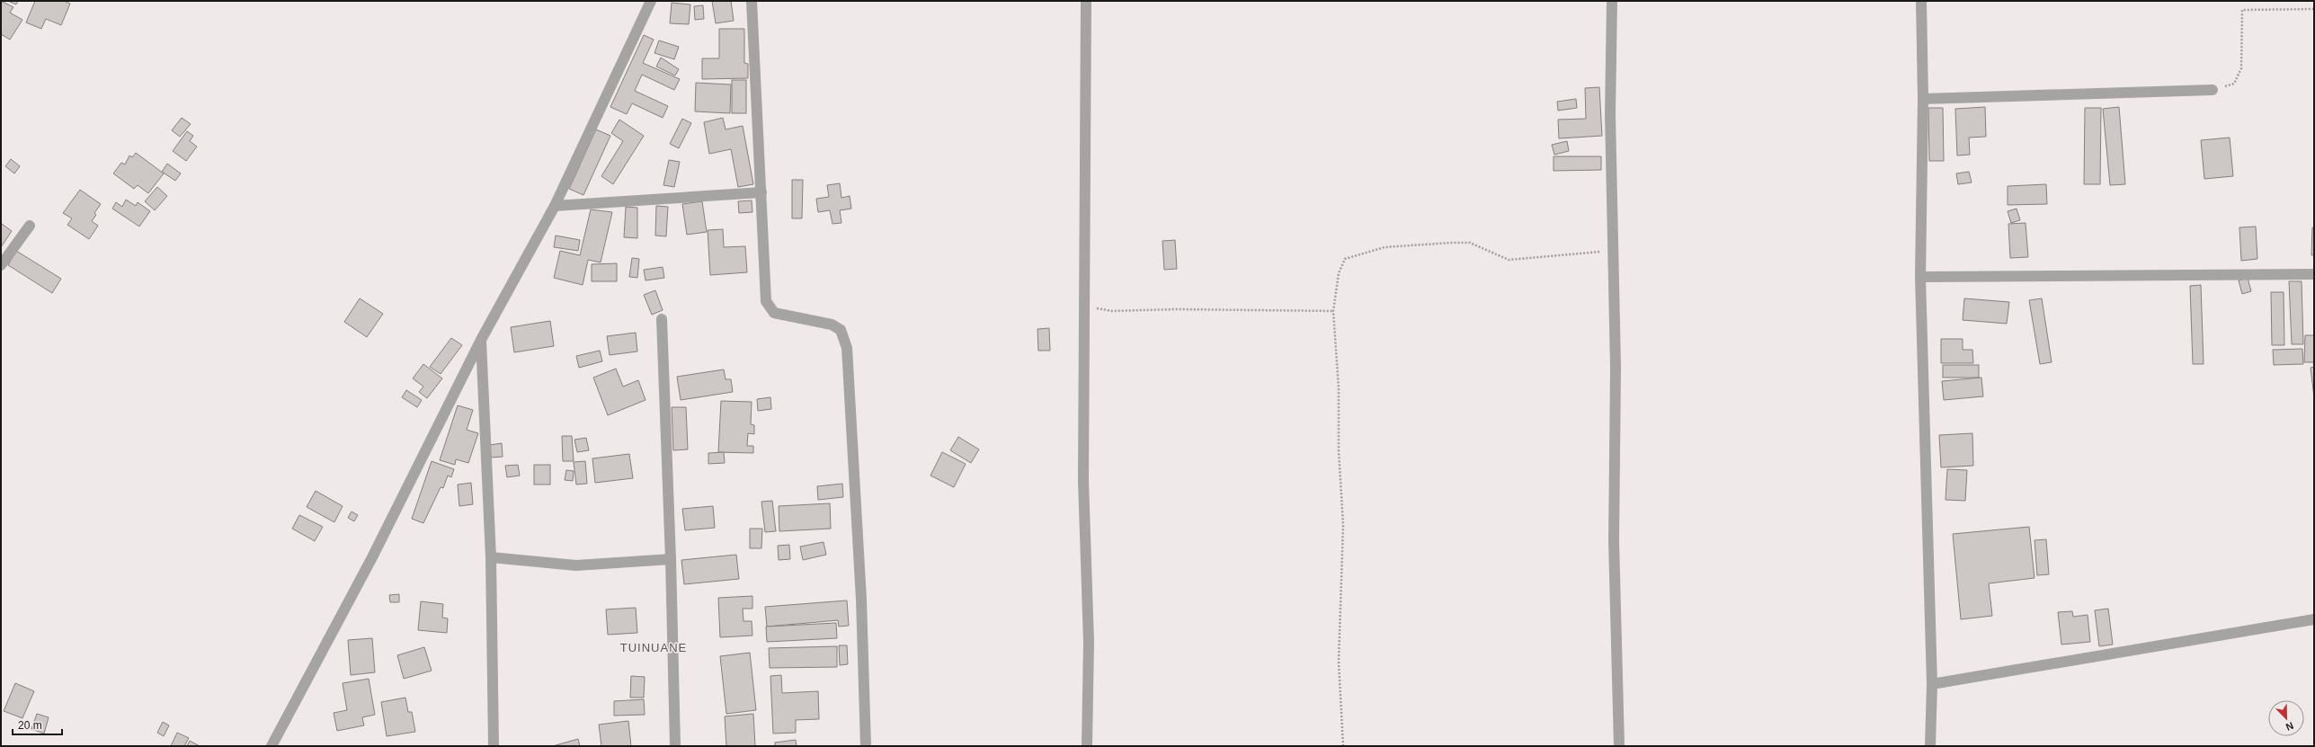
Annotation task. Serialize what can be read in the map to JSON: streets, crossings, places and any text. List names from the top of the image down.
{
  "districts": ["TUINUANE"],
  "scale_bar": "20 m",
  "north": "bottom right"
}
